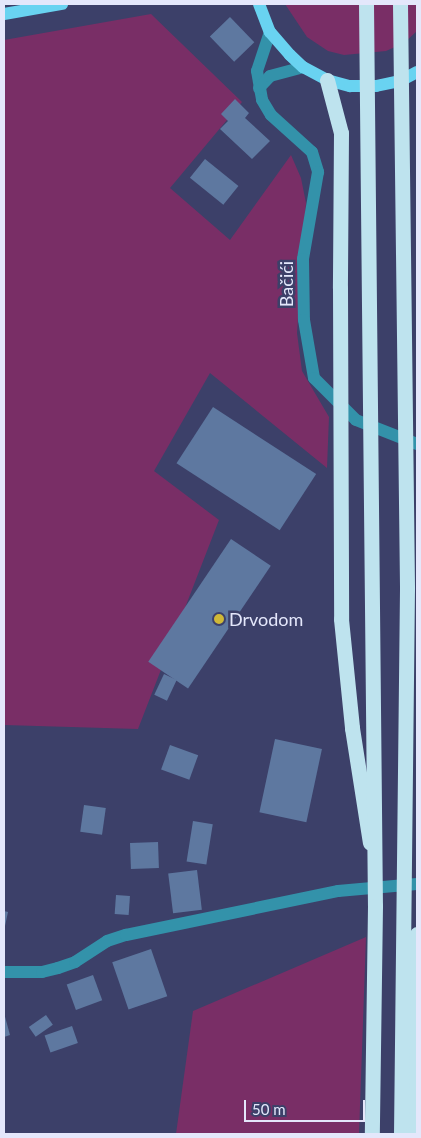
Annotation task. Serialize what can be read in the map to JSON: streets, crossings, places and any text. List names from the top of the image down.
{
  "streets": {
    "street": ["Bačići"]
  },
  "places": ["Drvodom"],
  "scale_bar": "50 m"
}
